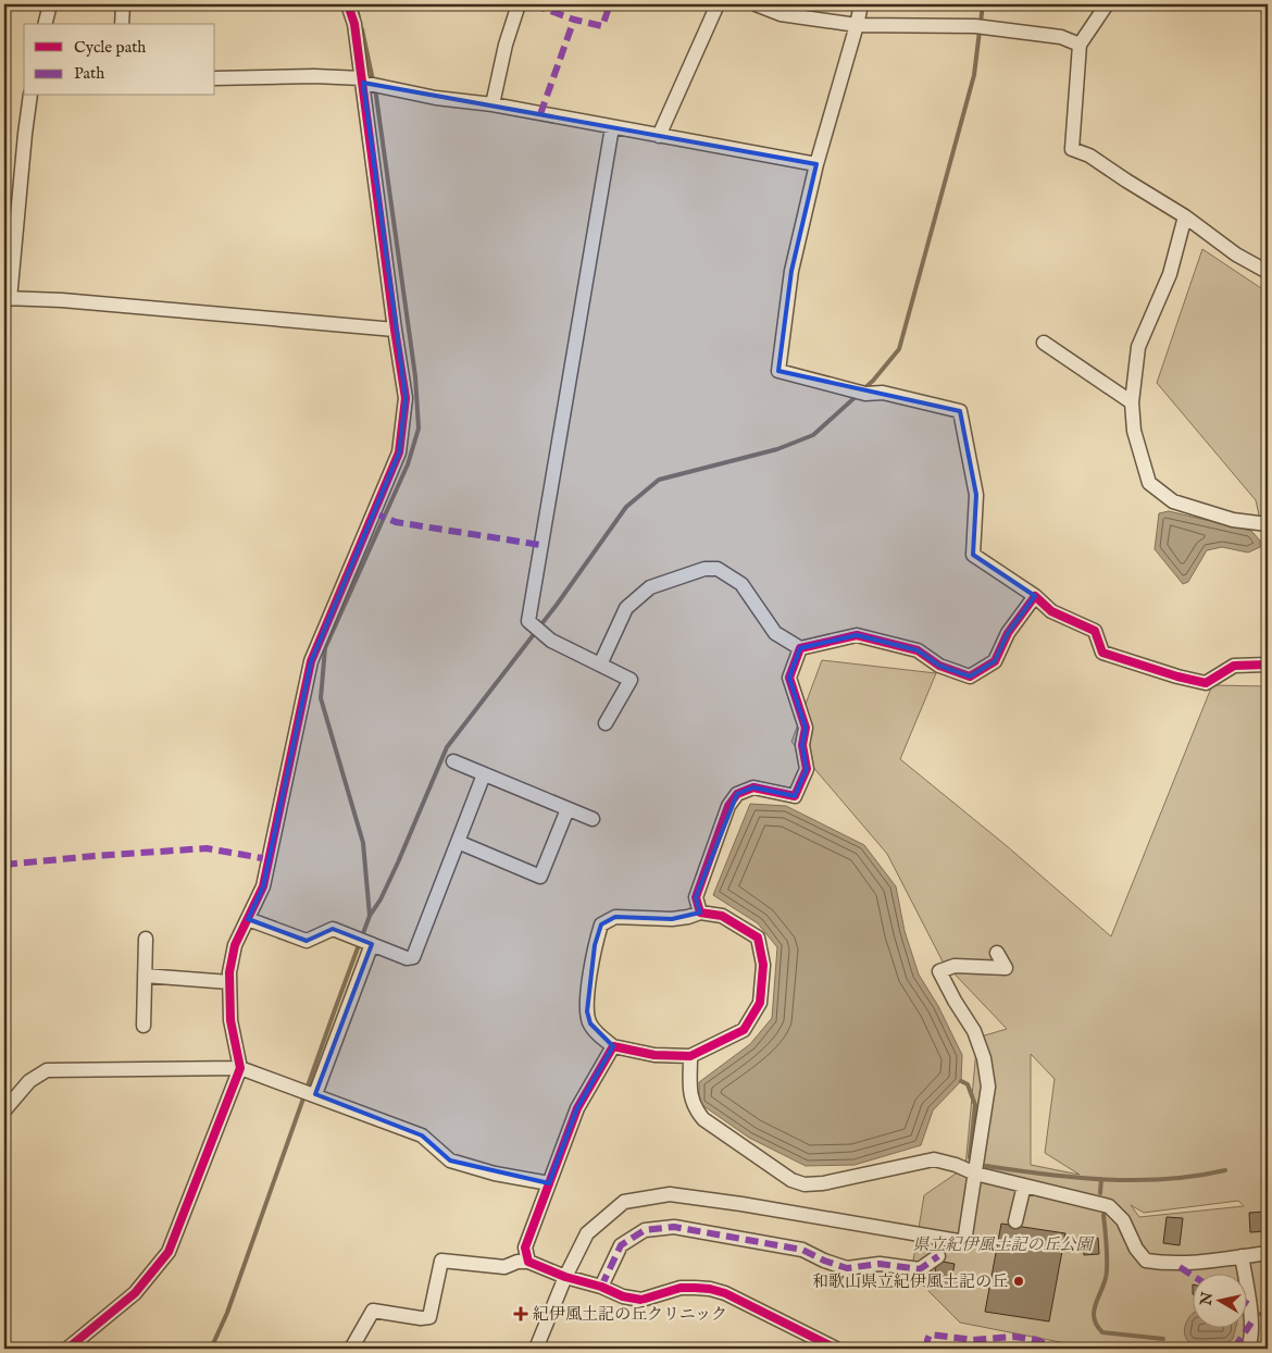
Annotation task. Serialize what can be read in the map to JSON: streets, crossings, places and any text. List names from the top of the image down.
{
  "parks": ["県立紀伊風土記の丘公園"],
  "places": {
    "other": ["和歌山県立紀伊風土記の丘"],
    "health": ["紀伊風土記の丘クリニック"]
  },
  "legend": ["Cycle path", "Path"],
  "north": "left"
}
